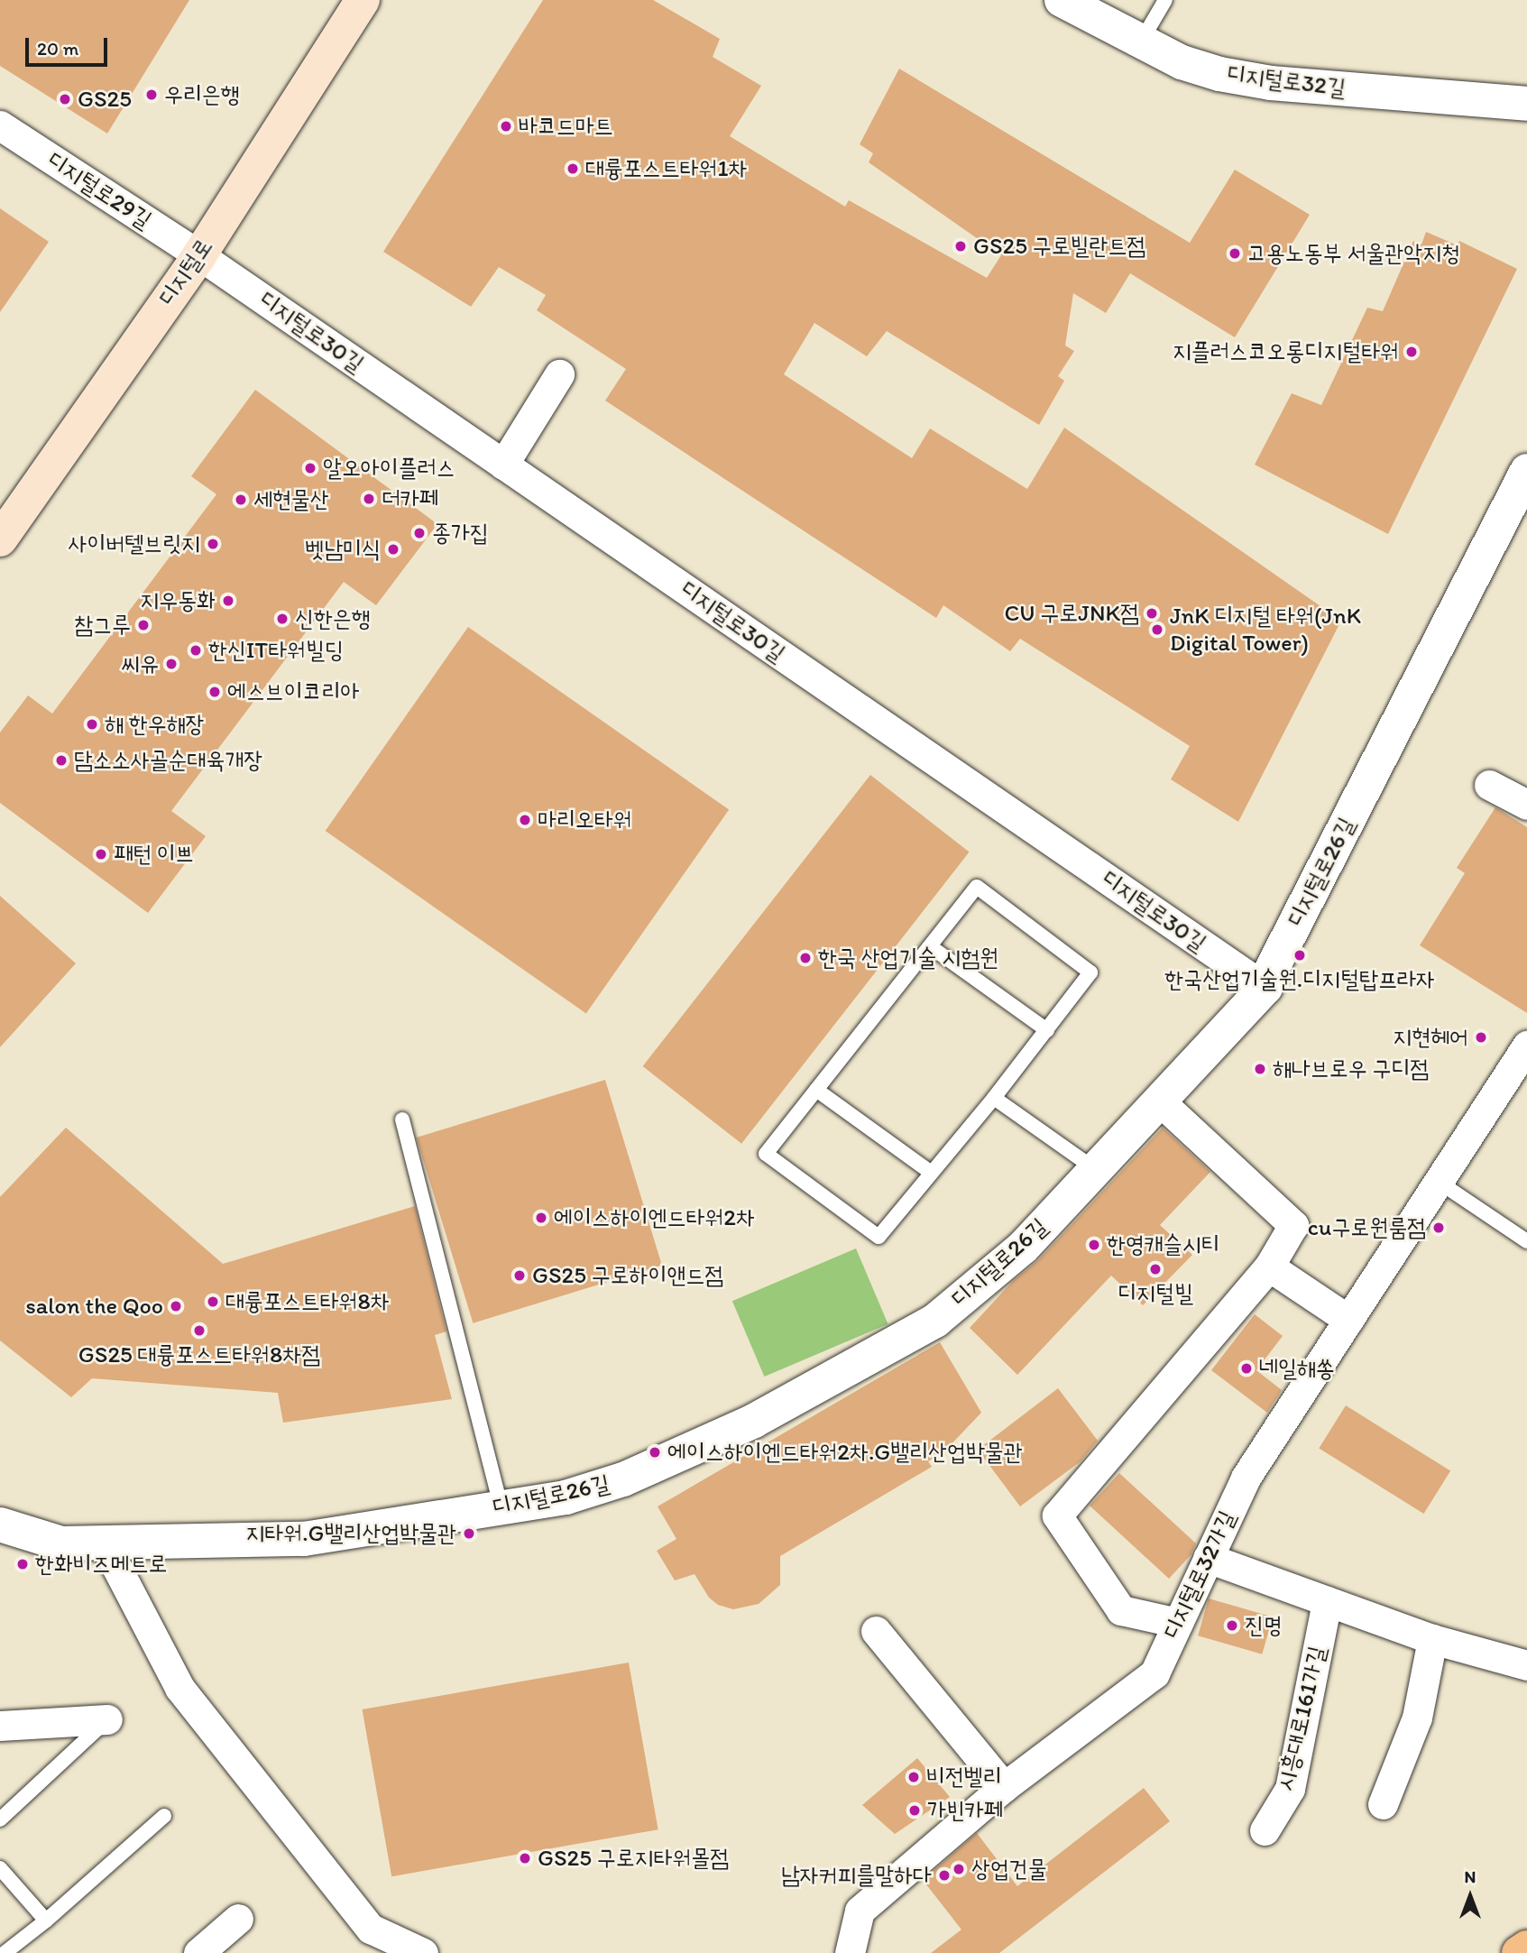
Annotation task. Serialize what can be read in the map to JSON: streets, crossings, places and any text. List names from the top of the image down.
{
  "streets": {
    "main road": ["디지털로"],
    "street": [
      "디지털로32길",
      "디지털로29길",
      "디지털로30길",
      "디지털로26길",
      "디지털로32가길",
      "시흥대로161가길"
    ]
  },
  "crossings": [
    ["디지털로29길", "디지털로"],
    ["디지털로29길", "디지털로30길"],
    ["디지털로", "디지털로30길"],
    ["디지털로30길", "디지털로26길"]
  ],
  "places": [
    "우리은행",
    "GS25",
    "바코드마트",
    "대륭포스트타워1차",
    "GS25 구로빌란트점",
    "고용노동부 서울관악지청",
    "지플러스코오롱디지털타워",
    "알오아이플러스",
    "더카페",
    "세현물산",
    "종가집",
    "사이버텔브릿지",
    "벳남미식",
    "지우동화",
    "CU 구로JNK점",
    "신한은행",
    "참그루",
    "JnK 디지털 타워(JnK Digital Tower)",
    "한신IT타워빌딩",
    "씨유",
    "에스브이코리아",
    "해 한우해장",
    "담소소사골순대육개장",
    "마리오타워",
    "패턴 이쁘",
    "한국산업기술원.디지털탑프라자",
    "한국 산업기술 시험원",
    "지현헤어",
    "해나브로우 구디점",
    "에이스하이엔드타워2차",
    "cu구로원룸점",
    "한영캐슬시티",
    "디지털빌",
    "GS25 구로하이앤드점",
    "대륭포스트타워8차",
    "salon the Qoo",
    "GS25 대륭포스트타워8차점",
    "네일해쏭",
    "에이스하이엔드타워2차.G밸리산업박물관",
    "지타워.G밸리산업박물관",
    "한화비즈메트로",
    "진명",
    "비전벨리",
    "가빈카페",
    "GS25 구로지타워몰점",
    "상업건물",
    "남자커피를말하다"
  ],
  "scale_bar": "20 m",
  "north": "top"
}
